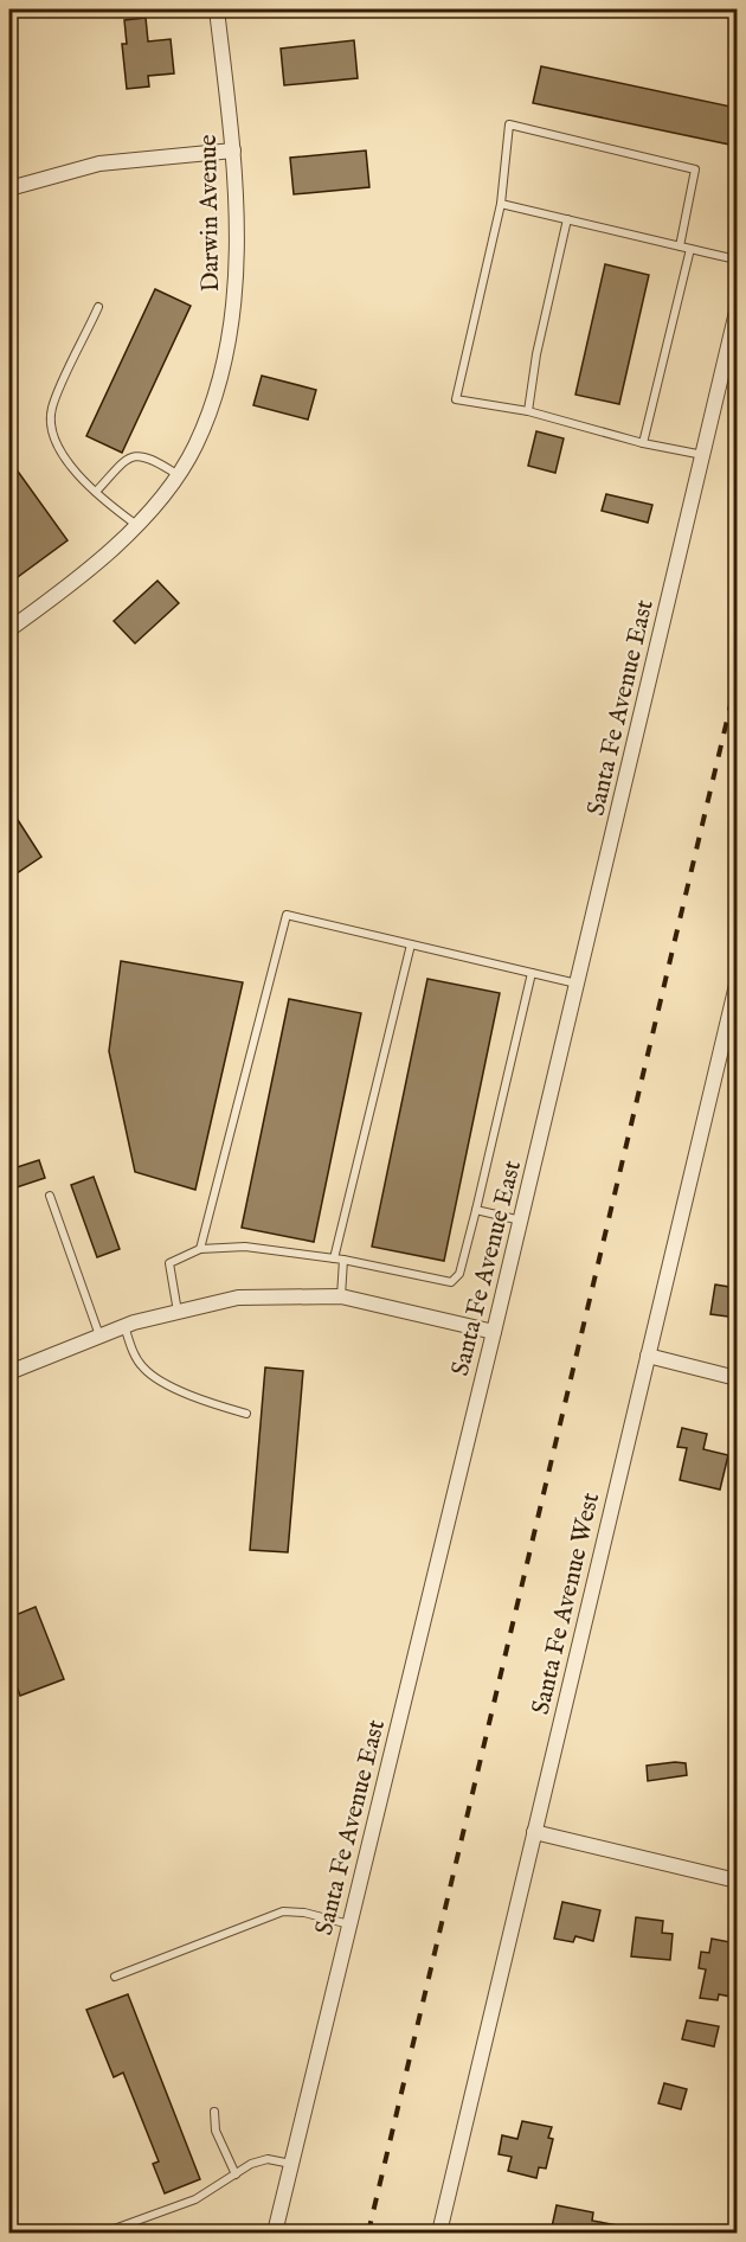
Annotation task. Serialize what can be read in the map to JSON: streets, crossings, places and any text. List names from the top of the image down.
{
  "streets": {
    "street": ["Darwin Avenue", "Santa Fe Avenue East", "Santa Fe Avenue West"]
  }
}
